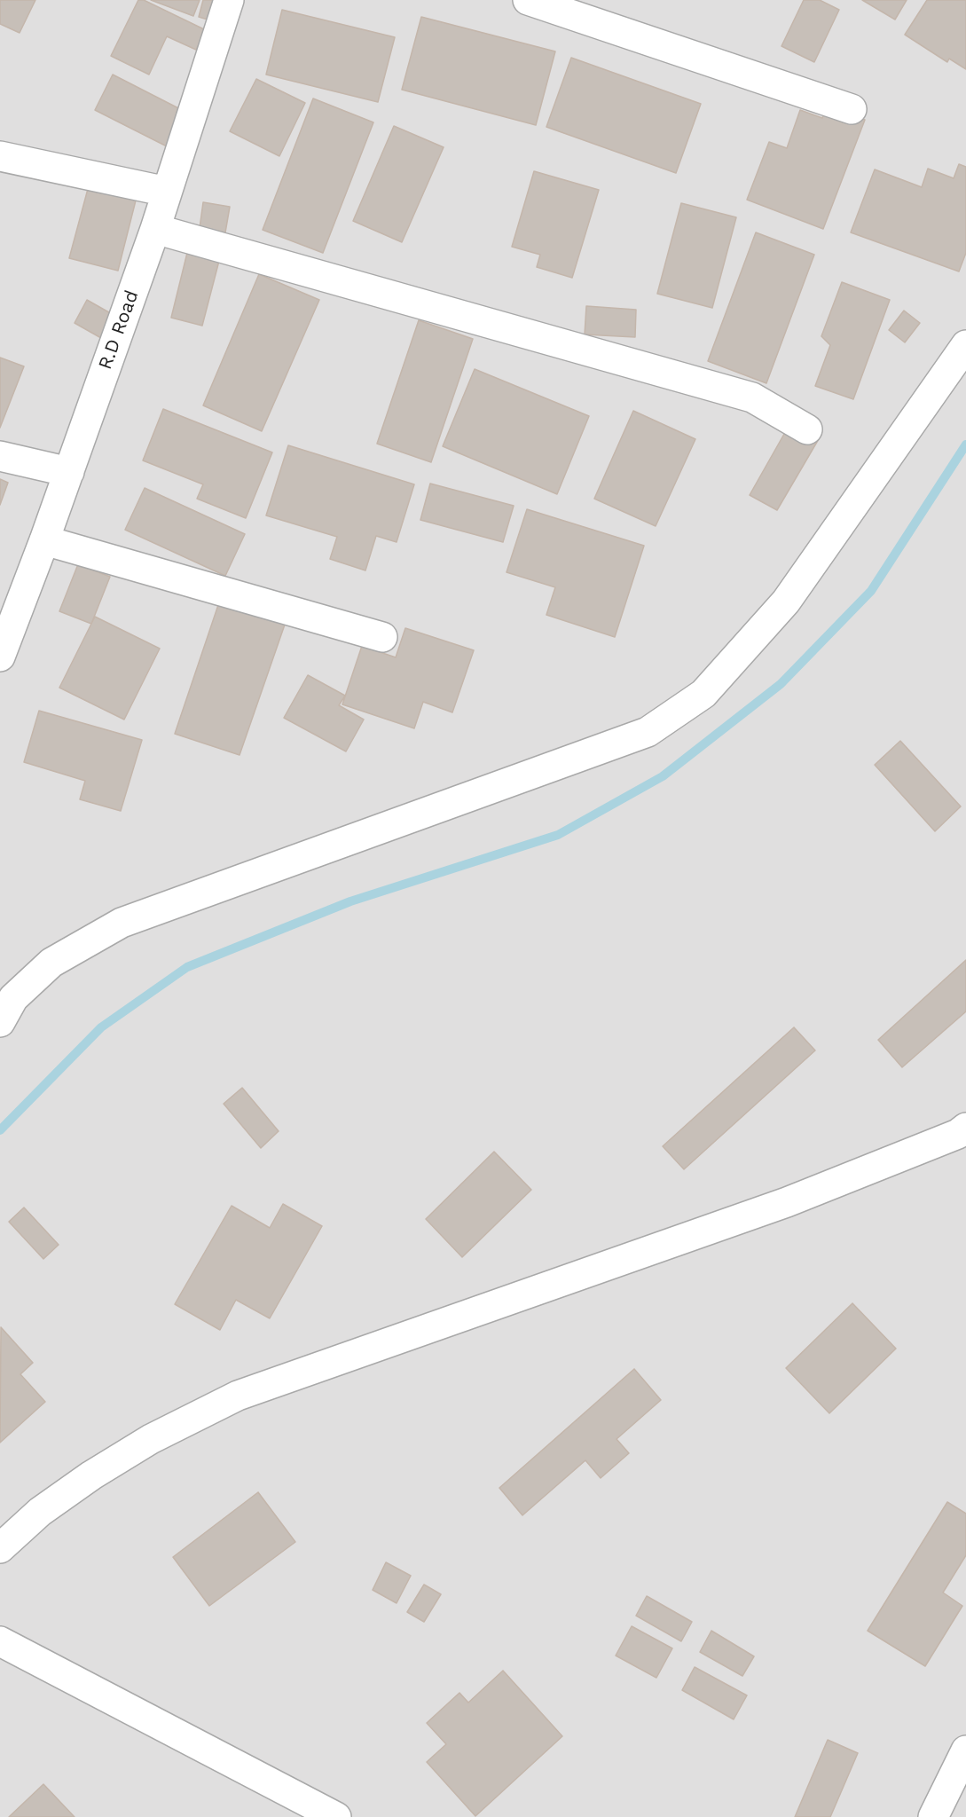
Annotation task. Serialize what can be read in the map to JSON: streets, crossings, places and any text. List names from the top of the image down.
{
  "streets": {
    "street": ["R.D Road"]
  }
}
